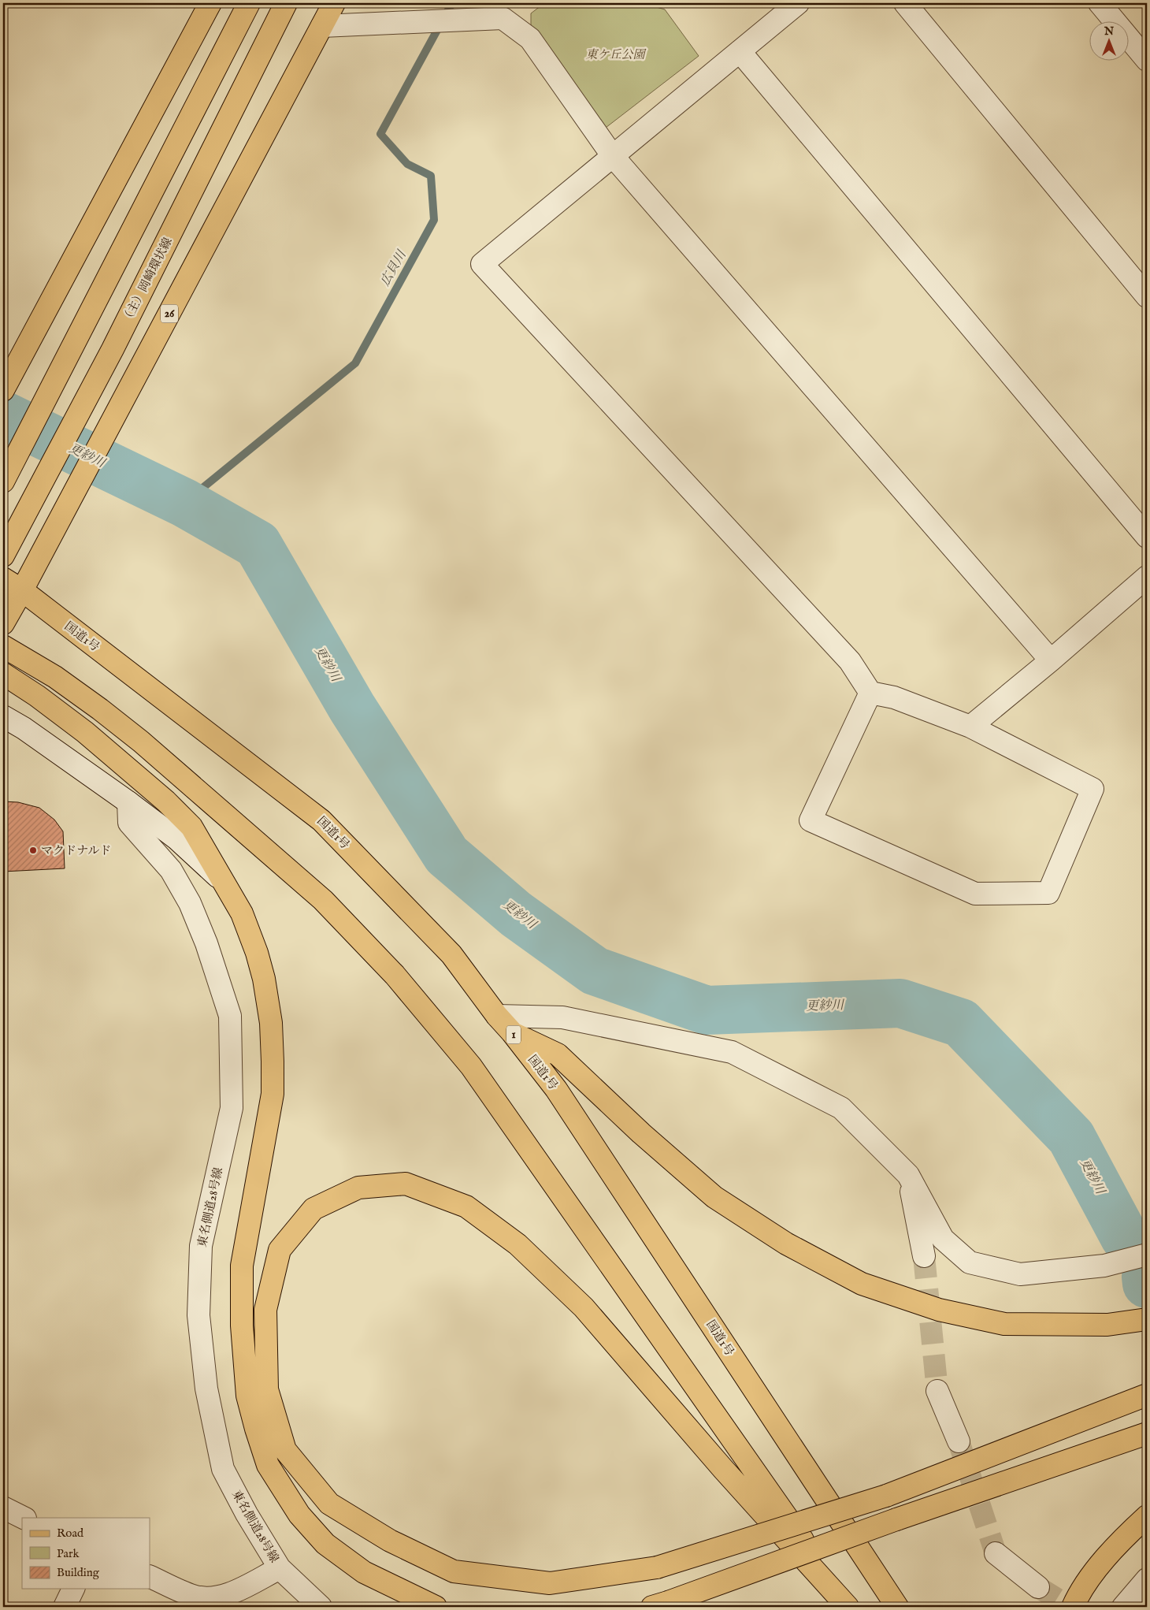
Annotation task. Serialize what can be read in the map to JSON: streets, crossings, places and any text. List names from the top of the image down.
{
  "streets": {
    "main road": [
      "（主）岡崎環状線",
      "26",
      "国道1号",
      "1"
    ],
    "street": ["東名側道28号線"]
  },
  "crossings": [
    ["26", "国道1号"]
  ],
  "water": ["広貝川", "更紗川"],
  "parks": ["東ケ丘公園"],
  "places": ["マクドナルド"],
  "legend": ["Road", "Park", "Building"],
  "north": "top"
}
